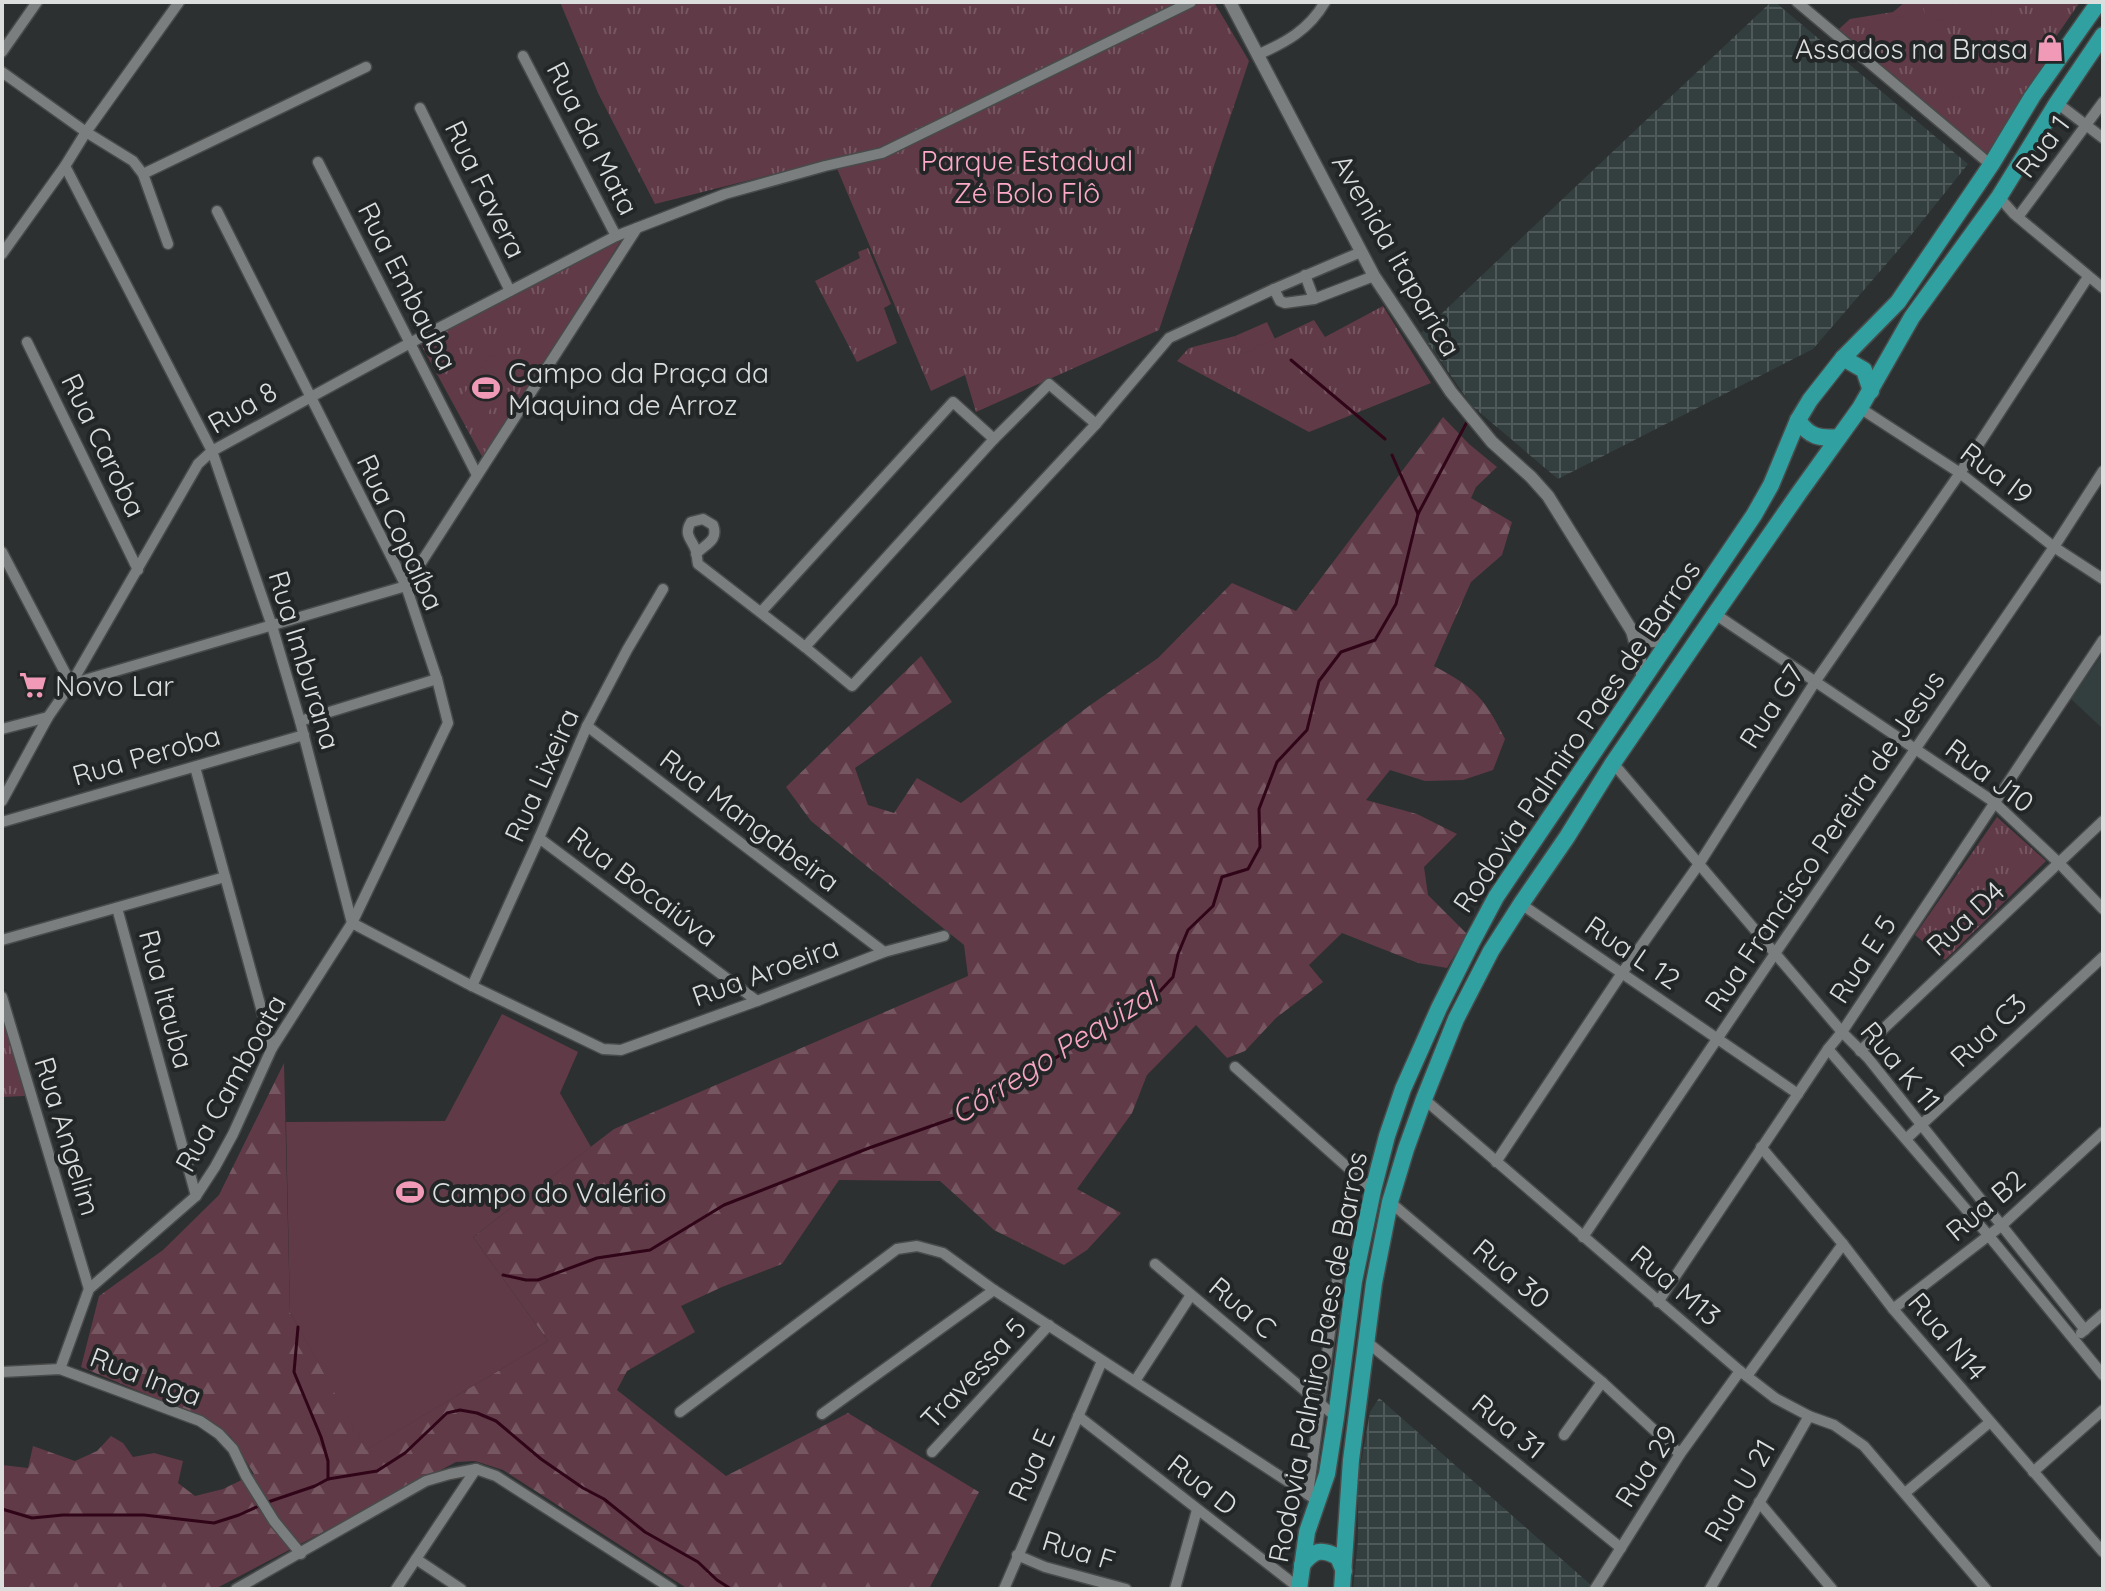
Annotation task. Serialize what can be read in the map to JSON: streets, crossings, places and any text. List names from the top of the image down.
{
  "streets": {
    "main road": ["Rodovia Palmiro Paes de Barros"],
    "street": [
      "Rua da Mata",
      "Rua 1",
      "Rua Favera",
      "Avenida Itaparica",
      "Rua Embauba",
      "Rua 8",
      "Rua Caroba",
      "Rua I9",
      "Rua Copaíba",
      "Rua Imburana",
      "Rua G7",
      "Rua Peroba",
      "Rua Lixeira",
      "Rua J10",
      "Rua Mangabeira",
      "Rua Francisco Pereira de Jesus",
      "Rua Bocaiúva",
      "Rua D4",
      "Rua L 12",
      "Rua E 5",
      "Rua Aroeira",
      "Rua Itauba",
      "Rua C3",
      "Rua K 11",
      "Rua Camboata",
      "Rua Angelim",
      "Rua B2",
      "Rua 30",
      "Rua M13",
      "Rua C",
      "Rua N14",
      "Travessa 5",
      "Rua Inga",
      "Rua 31",
      "Rua E",
      "Rua 29",
      "Rua D",
      "Rua U 21",
      "Rua F"
    ]
  },
  "crossings": [
    ["Rua da Mata", "Rua 8"],
    ["Rua Favera", "Rua 8"],
    ["Avenida Itaparica", "Rodovia Palmiro Paes de Barros"],
    ["Rua Embauba", "Rua 8"],
    ["Rua 8", "Rua Caroba"],
    ["Rua 8", "Rua Copaíba"],
    ["Rua 8", "Rua Imburana"],
    ["Rua I9", "Rua G7"],
    ["Rua I9", "Rodovia Palmiro Paes de Barros"],
    ["Rua I9", "Rua Francisco Pereira de Jesus"],
    ["Rua Copaíba", "Rua Imburana"],
    ["Rua Copaíba", "Rua Camboata"],
    ["Rua Imburana", "Rua Peroba"],
    ["Rua Imburana", "Rua Camboata"],
    ["Rua G7", "Rua J10"],
    ["Rua G7", "Rua L 12"],
    ["Rua G7", "Rua K 11"],
    ["Rua G7", "Rua M13"],
    ["Rodovia Palmiro Paes de Barros", "Rua J10"],
    ["Rodovia Palmiro Paes de Barros", "Rua L 12"],
    ["Rodovia Palmiro Paes de Barros", "Rua K 11"],
    ["Rodovia Palmiro Paes de Barros", "Rua 30"],
    ["Rodovia Palmiro Paes de Barros", "Rua M13"],
    ["Rodovia Palmiro Paes de Barros", "Rua C"],
    ["Rodovia Palmiro Paes de Barros", "Rua 31"],
    ["Rodovia Palmiro Paes de Barros", "Rua D"],
    ["Rua Lixeira", "Rua Mangabeira"],
    ["Rua Lixeira", "Rua Bocaiúva"],
    ["Rua Lixeira", "Rua Aroeira"],
    ["Rua J10", "Rua Francisco Pereira de Jesus"],
    ["Rua J10", "Rua D4"],
    ["Rua J10", "Rua E 5"],
    ["Rua Mangabeira", "Rua Aroeira"],
    ["Rua Francisco Pereira de Jesus", "Rua L 12"],
    ["Rua Francisco Pereira de Jesus", "Rua K 11"],
    ["Rua Francisco Pereira de Jesus", "Rua M13"],
    ["Rua Bocaiúva", "Rua Aroeira"],
    ["Rua D4", "Rua K 11"],
    ["Rua L 12", "Rua E 5"],
    ["Rua E 5", "Rua K 11"],
    ["Rua E 5", "Rua M13"],
    ["Rua E 5", "Rua N14"],
    ["Rua Itauba", "Rua Camboata"],
    ["Rua C3", "Rua K 11"],
    ["Rua K 11", "Rua B2"],
    ["Rua Camboata", "Rua Angelim"],
    ["Rua Camboata", "Rua Inga"],
    ["Rua B2", "Rua N14"],
    ["Rua 30", "Rua 29"],
    ["Rua M13", "Rua 29"],
    ["Rua M13", "Rua U 21"],
    ["Rua N14", "Rua 29"],
    ["Rua 31", "Rua 29"],
    ["Rua E", "Rua D"],
    ["Rua E", "Rua F"]
  ],
  "water": ["Córrego Pequizal"],
  "parks": ["Parque Estadual Zé Bolo Flô"],
  "places": {
    "shop": ["Assados na Brasa"],
    "sports": ["Campo da Praça da Maquina de Arroz", "Campo do Valério"],
    "supermarket": ["Novo Lar"]
  }
}
